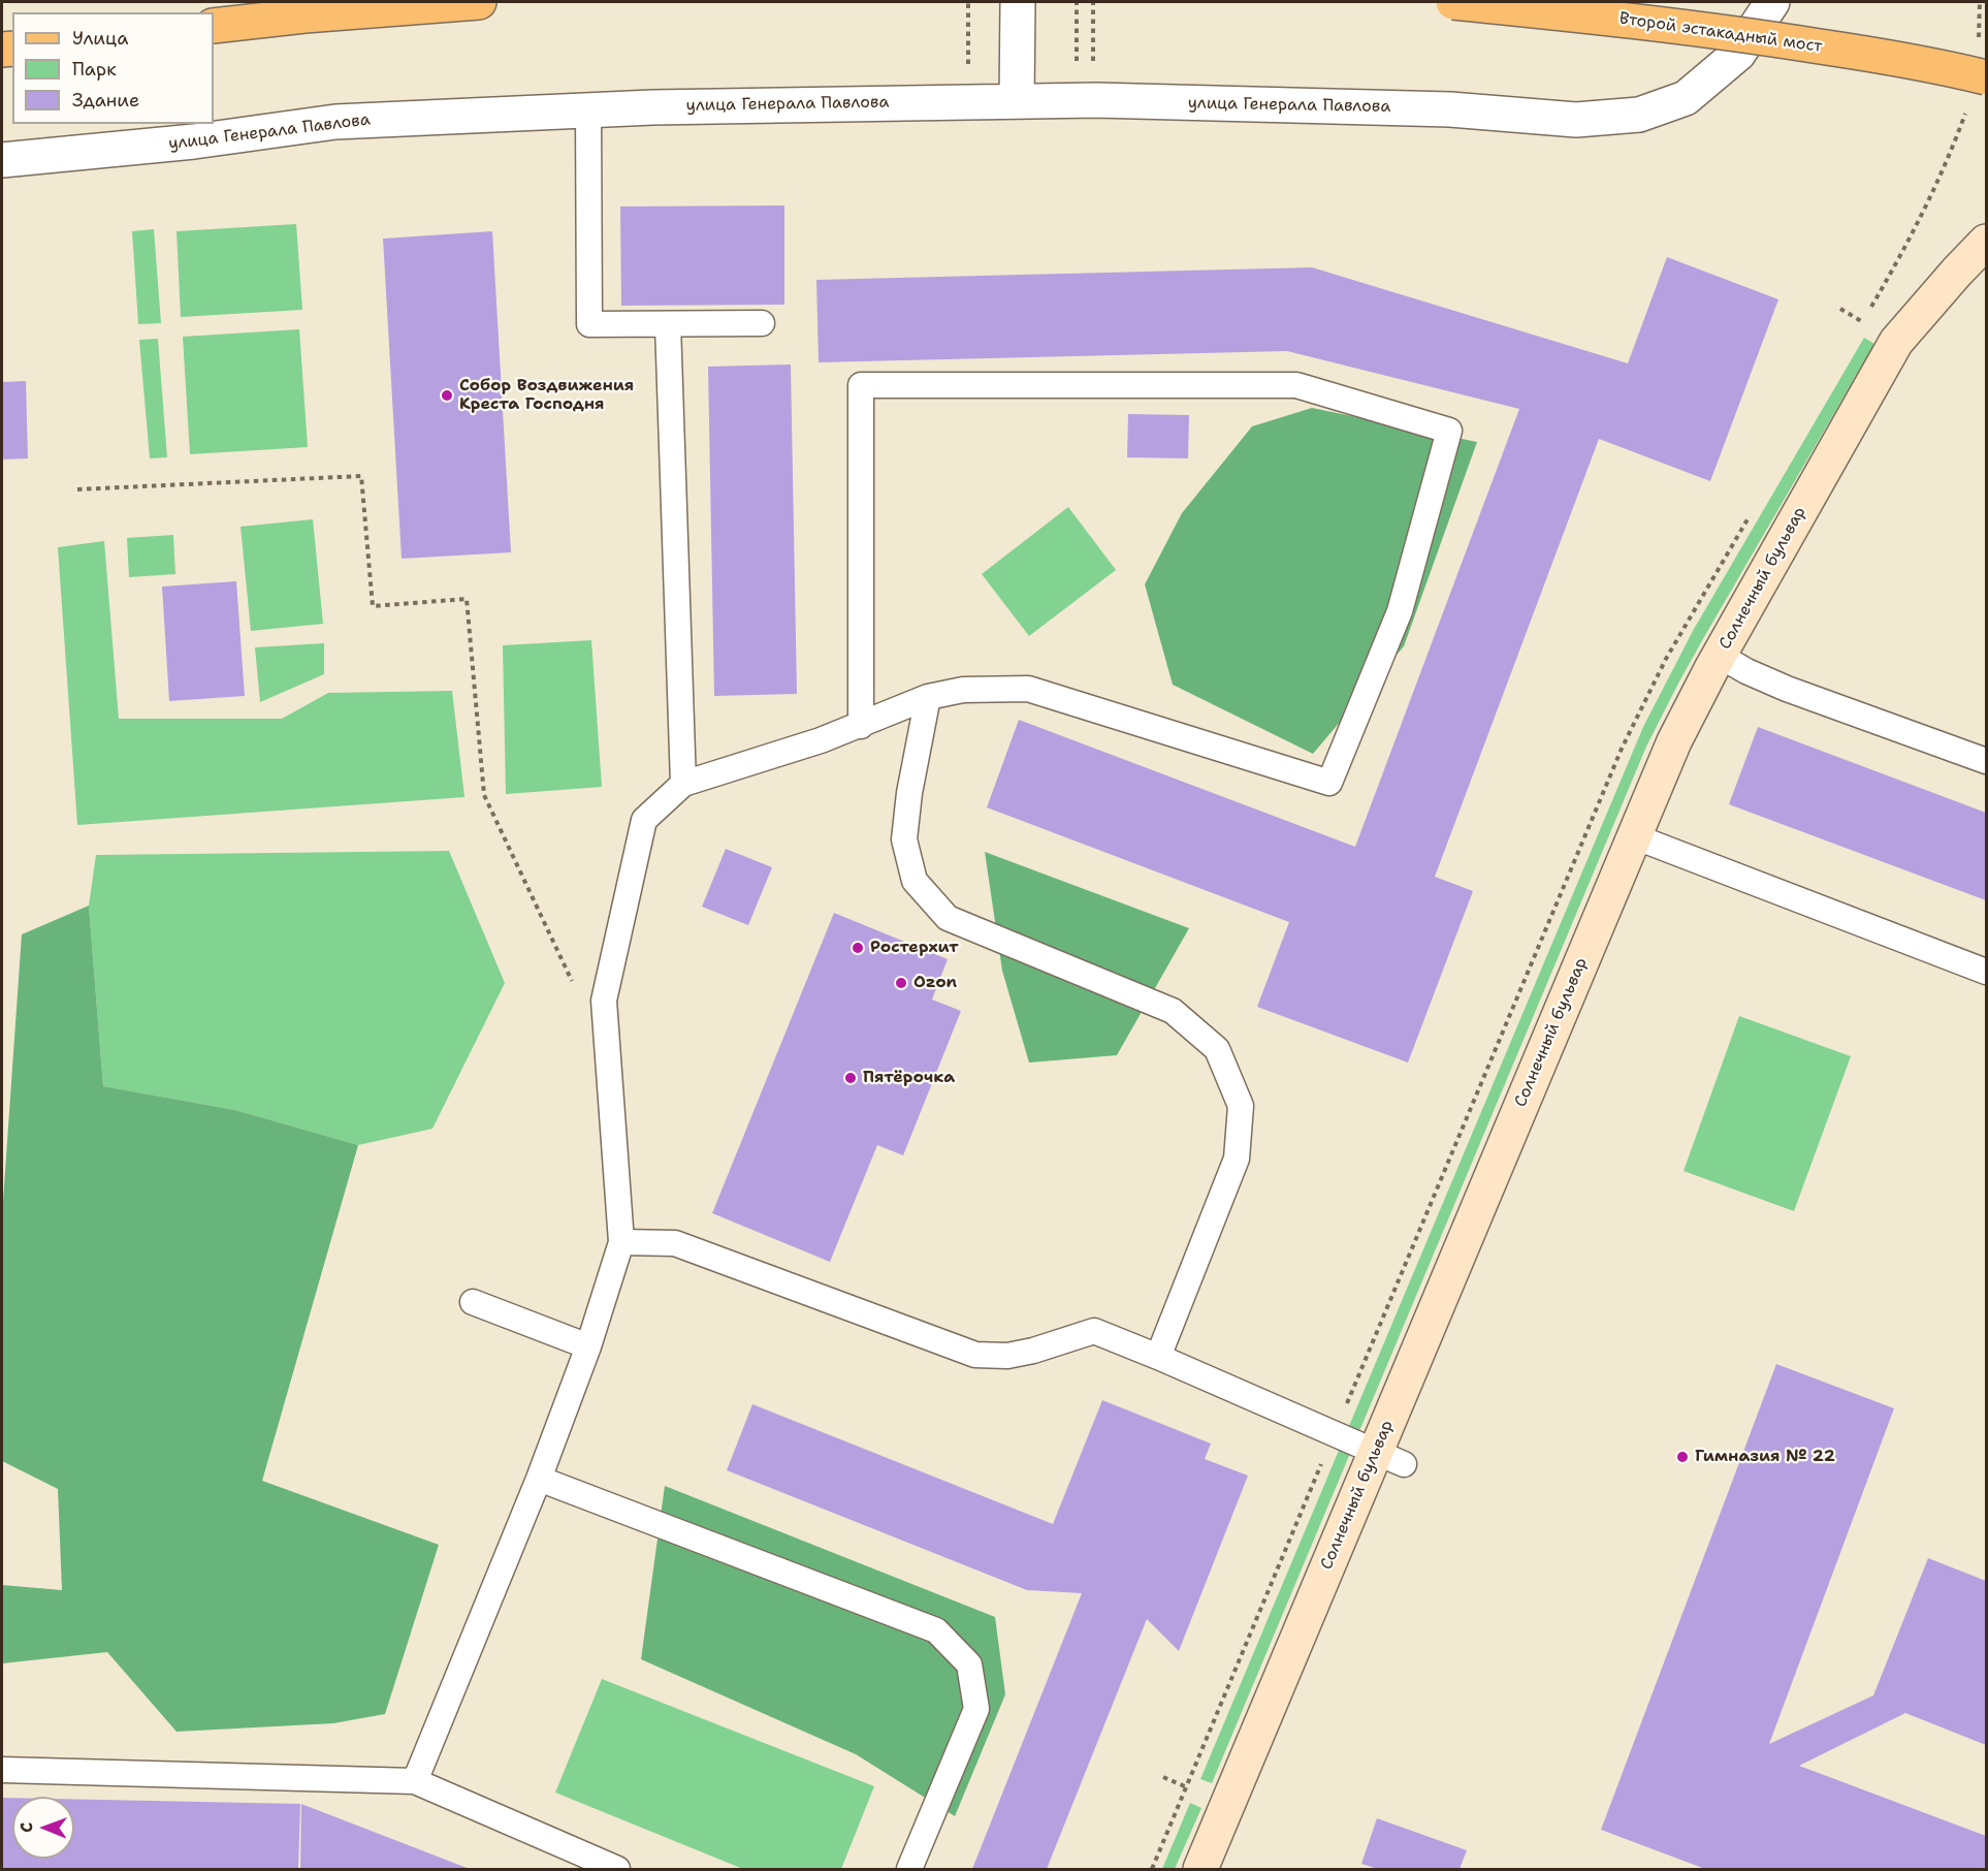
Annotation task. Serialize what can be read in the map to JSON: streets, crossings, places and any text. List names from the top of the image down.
{
  "streets": {
    "main road": ["Второй эстакадный мост"],
    "street": ["улица Генерала Павлова", "Солнечный бульвар"]
  },
  "places": [
    "Собор Воздвижения Креста Господня",
    "Ростерхит",
    "Ozon",
    "Пятёрочка",
    "Гимназия № 22"
  ],
  "legend": ["Улица", "Парк", "Здание"],
  "north": "left"
}
